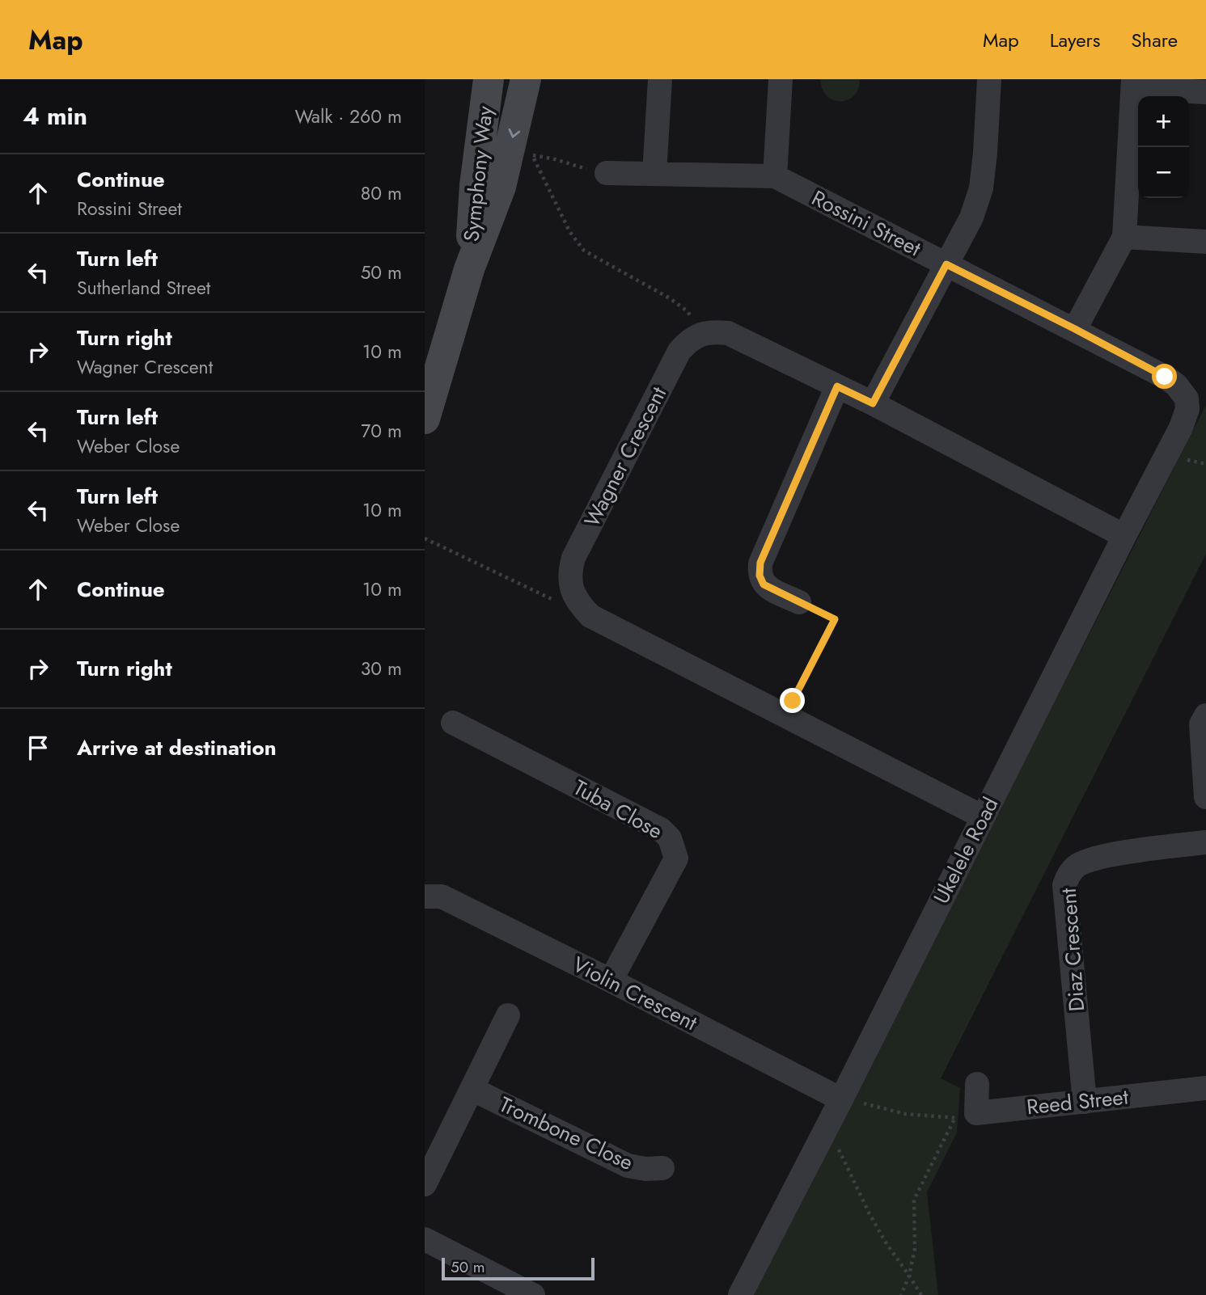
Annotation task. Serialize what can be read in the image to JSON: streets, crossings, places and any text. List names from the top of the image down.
{
  "streets": {
    "main road": ["Symphony Way"],
    "street": [
      "Rossini Street",
      "Wagner Crescent",
      "Tuba Close",
      "Ukelele Road",
      "Diaz Crescent",
      "Violin Crescent",
      "Reed Street",
      "Trombone Close"
    ]
  },
  "crossings": [
    ["Rossini Street", "Ukelele Road"],
    ["Wagner Crescent", "Ukelele Road"],
    ["Tuba Close", "Violin Crescent"],
    ["Ukelele Road", "Violin Crescent"],
    ["Diaz Crescent", "Reed Street"]
  ],
  "scale_bar": "50 m",
  "page": {
    "header": "Map",
    "nav": ["Map", "Layers", "Share"],
    "heading": ["4 min", "Walk · 260 m"],
    "map_buttons": ["+", "−"],
    "list": [
      ["Continue", "Rossini Street", "80 m"],
      ["Turn left", "Sutherland Street", "50 m"],
      ["Turn right", "Wagner Crescent", "10 m"],
      ["Turn left", "Weber Close", "70 m"],
      ["Turn left", "Weber Close", "10 m"],
      ["Continue", "10 m"],
      ["Turn right", "30 m"],
      "Arrive at destination"
    ],
    "scale": "50 m"
  }
}
